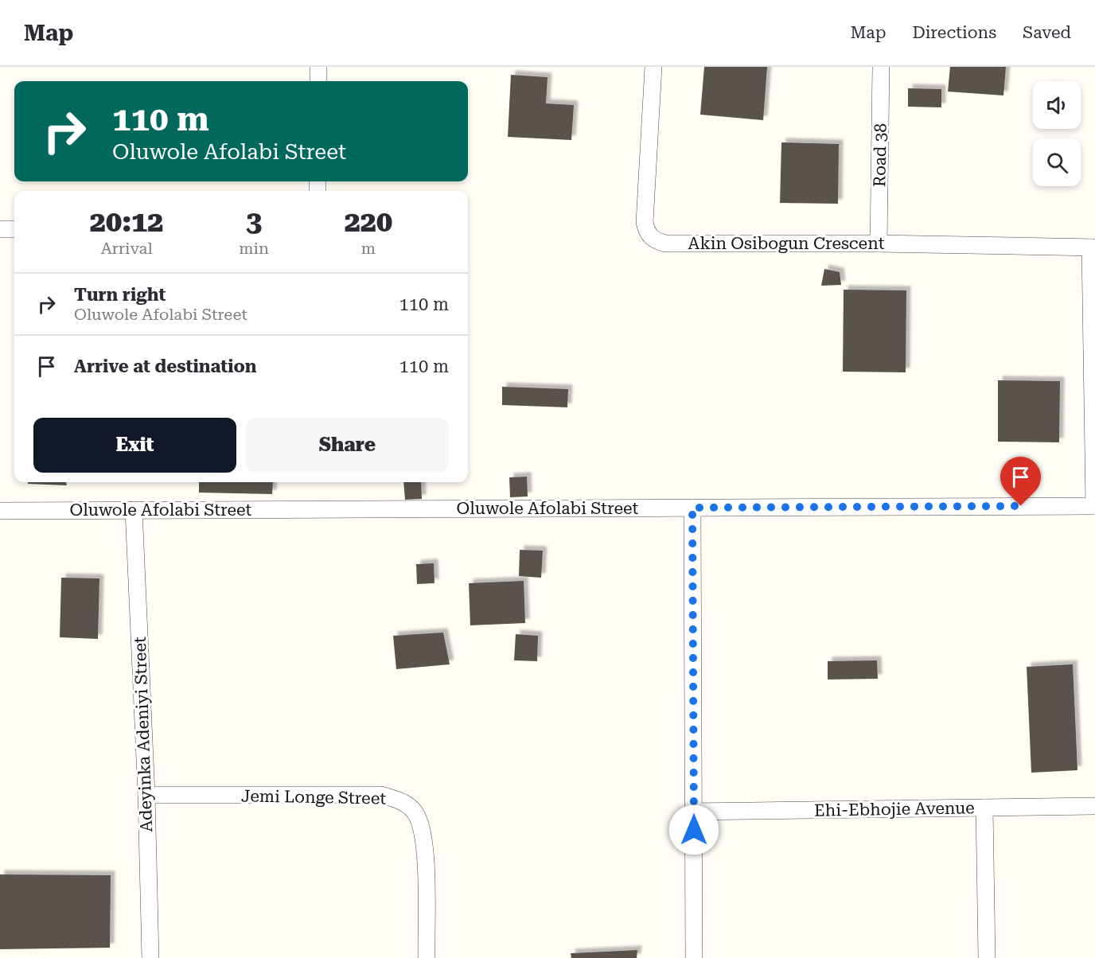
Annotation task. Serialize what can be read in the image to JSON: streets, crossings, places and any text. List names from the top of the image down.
{
  "streets": {
    "street": [
      "Road 38",
      "Akin Osibogun Crescent",
      "Oluwole Afolabi Street",
      "Adeyinka Adeniyi Street",
      "Jemi Longe Street",
      "Ehi-Ebhojie Avenue"
    ]
  },
  "crossings": [
    ["Road 38", "Akin Osibogun Crescent"],
    ["Oluwole Afolabi Street", "Adeyinka Adeniyi Street"],
    ["Adeyinka Adeniyi Street", "Jemi Longe Street"]
  ],
  "page": {
    "header": "Map",
    "nav": ["Map", "Directions", "Saved"],
    "turn": ["110 m", "Oluwole Afolabi Street"],
    "eta": [
      "20:12",
      "Arrival",
      "3",
      "min",
      "220",
      "m"
    ],
    "list": [
      {
        "name": "Turn right",
        "note": "Oluwole Afolabi Street",
        "value": "110 m"
      },
      {
        "name": "Arrive at destination",
        "value": "110 m"
      }
    ],
    "buttons": ["Exit", "Share"]
  }
}
